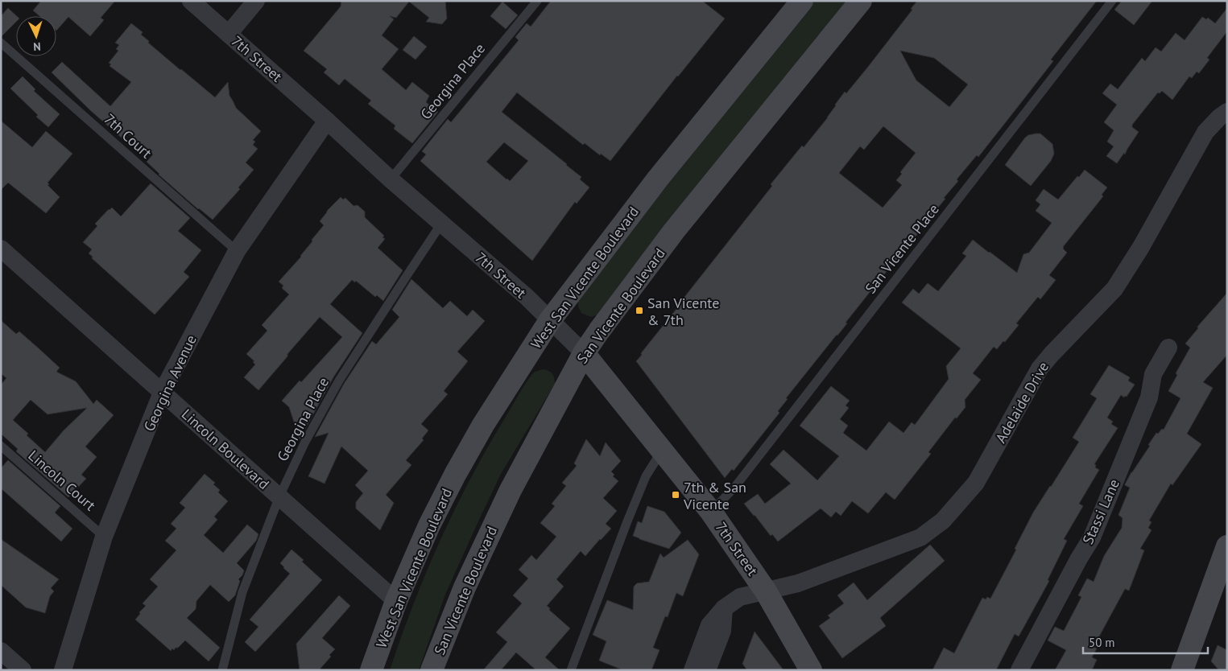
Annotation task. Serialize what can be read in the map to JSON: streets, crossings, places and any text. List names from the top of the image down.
{
  "streets": {
    "main road": ["7th Street", "West San Vicente Boulevard", "San Vicente Boulevard"],
    "street": [
      "Georgina Avenue",
      "Adelaide Drive",
      "Lincoln Boulevard",
      "Stassi Lane"
    ],
    "lane": [
      "Georgina Place",
      "7th Court",
      "San Vicente Place",
      "Lincoln Court"
    ]
  },
  "crossings": [
    ["7th Street", "Georgina Place"],
    ["7th Street", "San Vicente Place"],
    ["7th Street", "West San Vicente Boulevard"],
    ["7th Street", "San Vicente Boulevard"],
    ["7th Street", "Georgina Avenue"],
    ["7th Street", "Adelaide Drive"],
    ["Georgina Place", "Lincoln Boulevard"],
    ["7th Court", "Georgina Avenue"],
    ["West San Vicente Boulevard", "Lincoln Boulevard"],
    ["Georgina Avenue", "Lincoln Boulevard"],
    ["Georgina Avenue", "Lincoln Court"]
  ],
  "places": {
    "transit": ["San Vicente & 7th", "7th & San Vicente"]
  },
  "scale_bar": "50 m",
  "north": "bottom"
}
